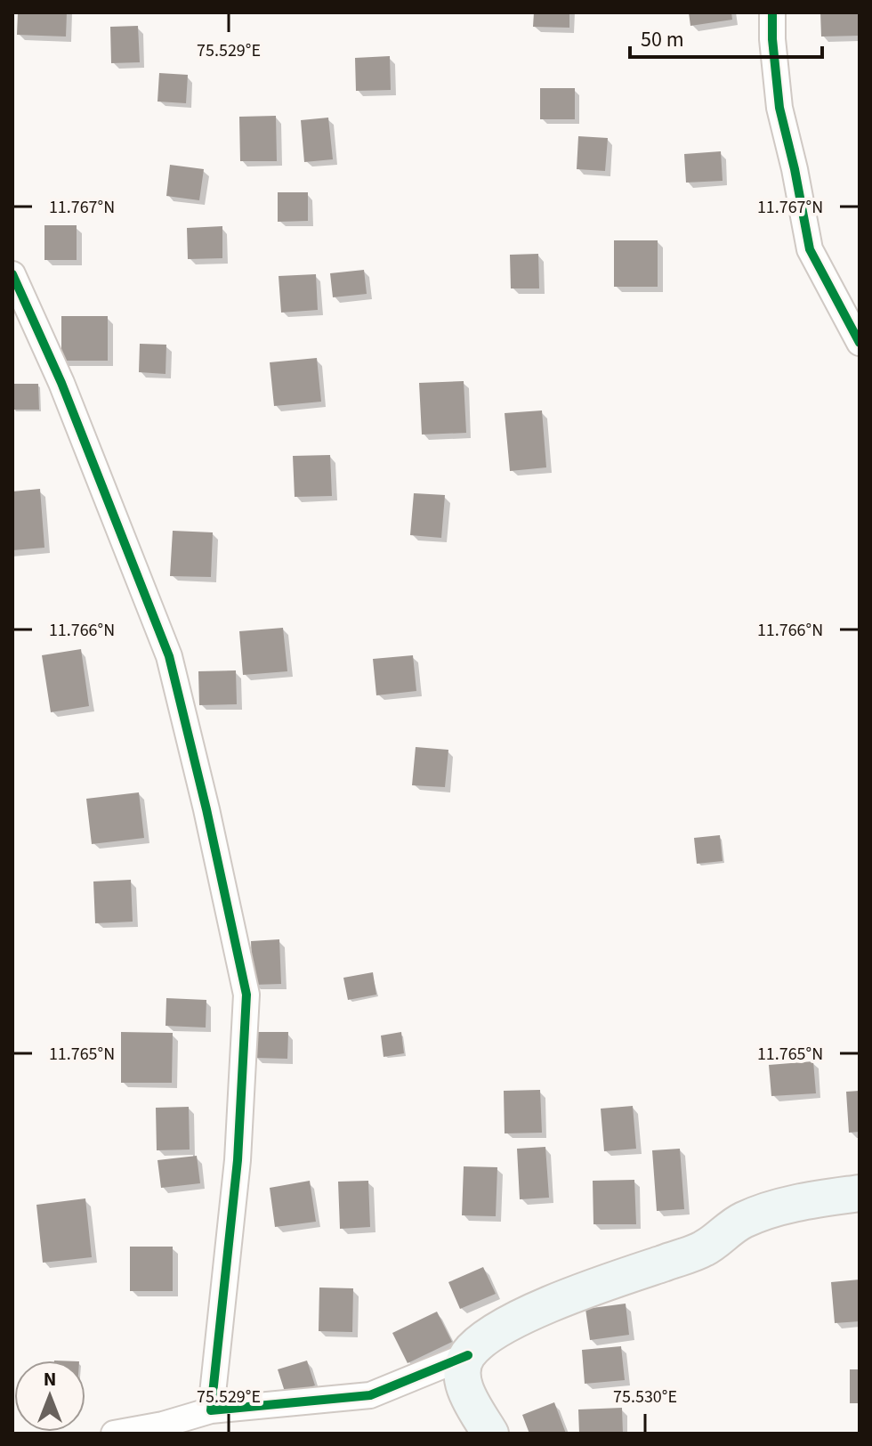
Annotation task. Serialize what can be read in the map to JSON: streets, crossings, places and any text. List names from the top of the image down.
{
  "scale_bar": "50 m",
  "north": "top",
  "coordinates": [
    "75.529°E",
    "11.767°N",
    "11.766°N",
    "11.765°N",
    "75.530°E"
  ]
}
